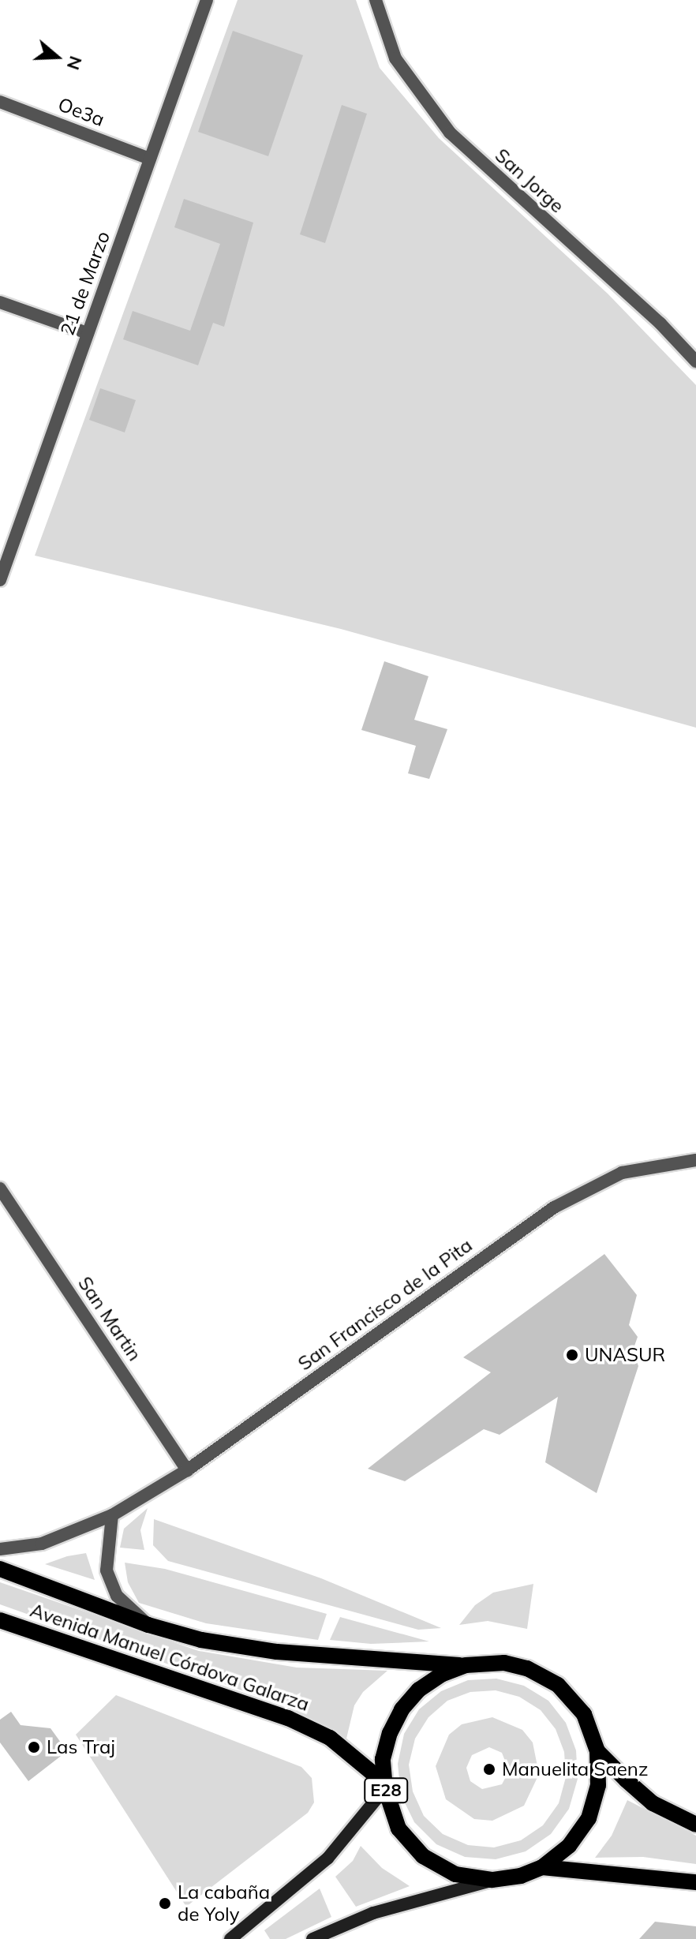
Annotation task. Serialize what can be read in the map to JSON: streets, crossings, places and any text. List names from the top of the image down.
{
  "streets": {
    "main road": ["Avenida Manuel Córdova Galarza", "E28"],
    "street": [
      "Oe3a",
      "San Jorge",
      "21 de Marzo",
      "San Francisco de la Pita",
      "San Martin"
    ]
  },
  "crossings": [
    ["Oe3a", "21 de Marzo"],
    ["San Francisco de la Pita", "San Martin"],
    ["Avenida Manuel Córdova Galarza", "E28"]
  ],
  "places": [
    "UNASUR",
    "Las Traj",
    "Manuelita Saenz",
    "La cabaña de Yoly"
  ],
  "north": "right"
}
